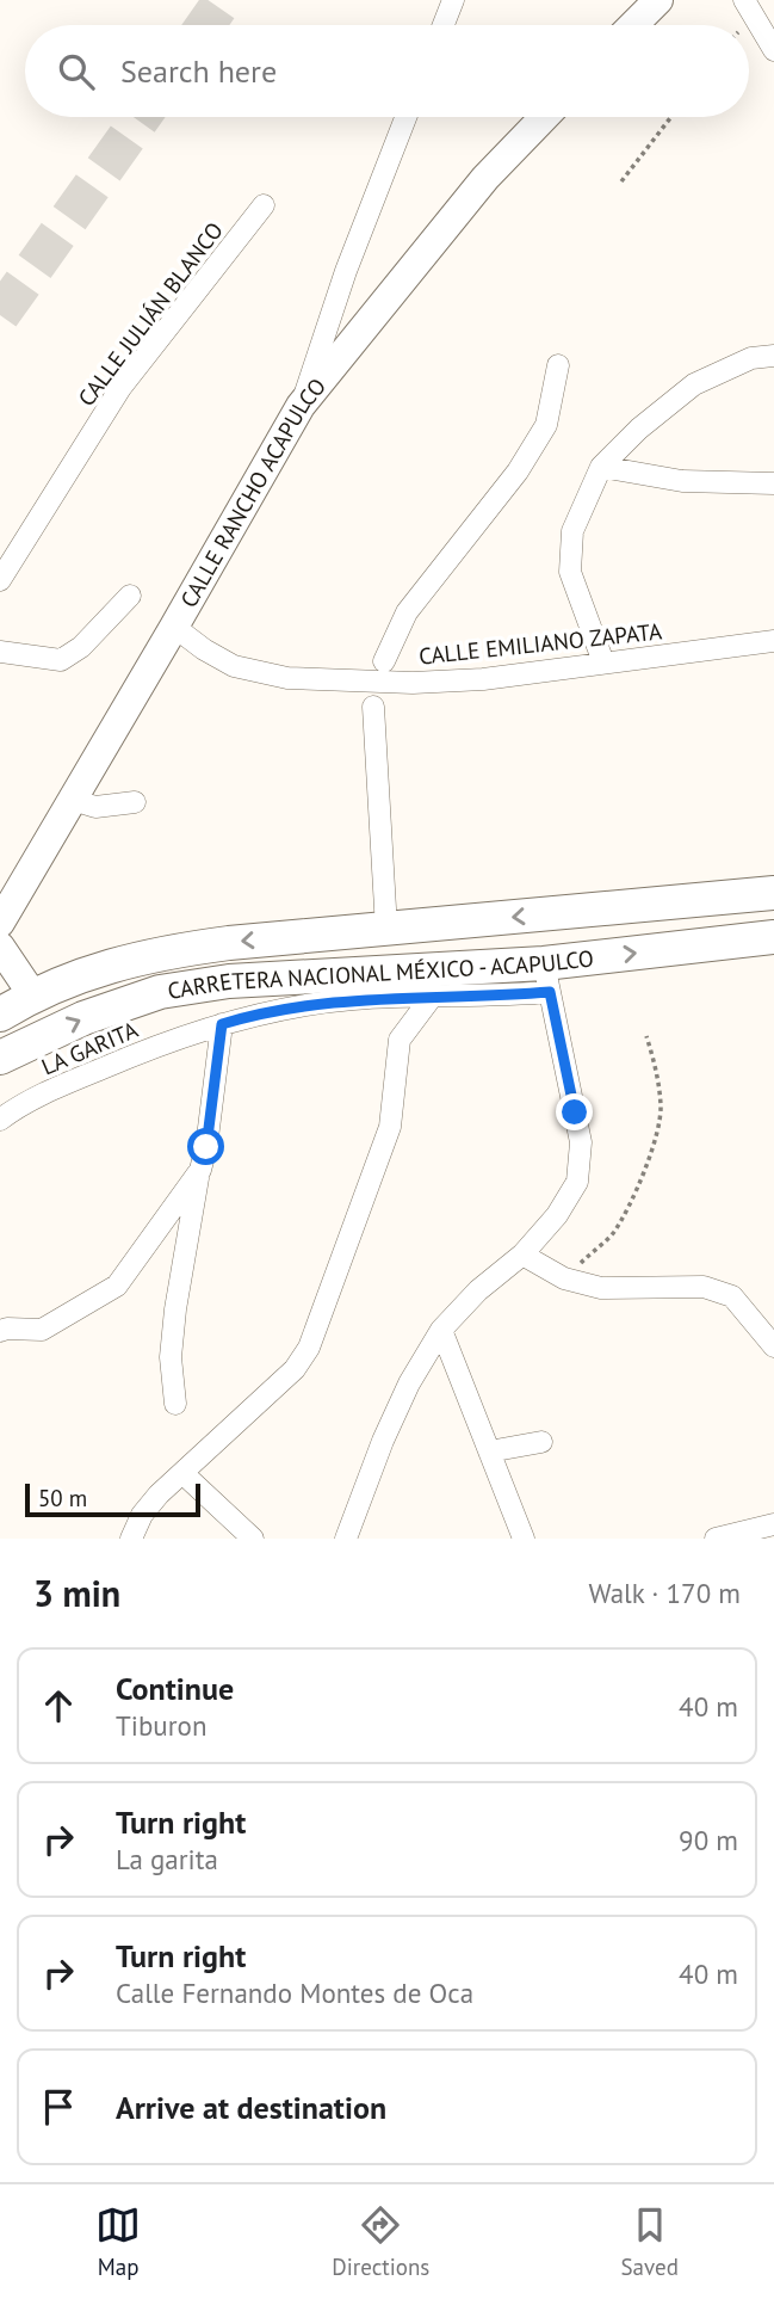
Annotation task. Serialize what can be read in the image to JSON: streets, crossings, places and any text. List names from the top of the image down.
{
  "streets": {
    "main road": ["CALLE RANCHO ACAPULCO", "CARRETERA NACIONAL MÉXICO - ACAPULCO"],
    "street": ["CALLE JULIÁN BLANCO", "CALLE EMILIANO ZAPATA", "LA GARITA"]
  },
  "crossings": [
    ["CALLE RANCHO ACAPULCO", "CALLE EMILIANO ZAPATA"],
    ["CARRETERA NACIONAL MÉXICO - ACAPULCO", "LA GARITA"]
  ],
  "scale_bar": "50 m",
  "page": {
    "search": "Search here",
    "scale": "50 m",
    "heading": ["3 min", "Walk · 170 m"],
    "list": [
      ["Continue", "Tiburon", "40 m"],
      ["Turn right", "La garita", "90 m"],
      ["Turn right", "Calle Fernando Montes de Oca", "40 m"],
      "Arrive at destination"
    ],
    "nav": ["Map", "Directions", "Saved"]
  }
}
